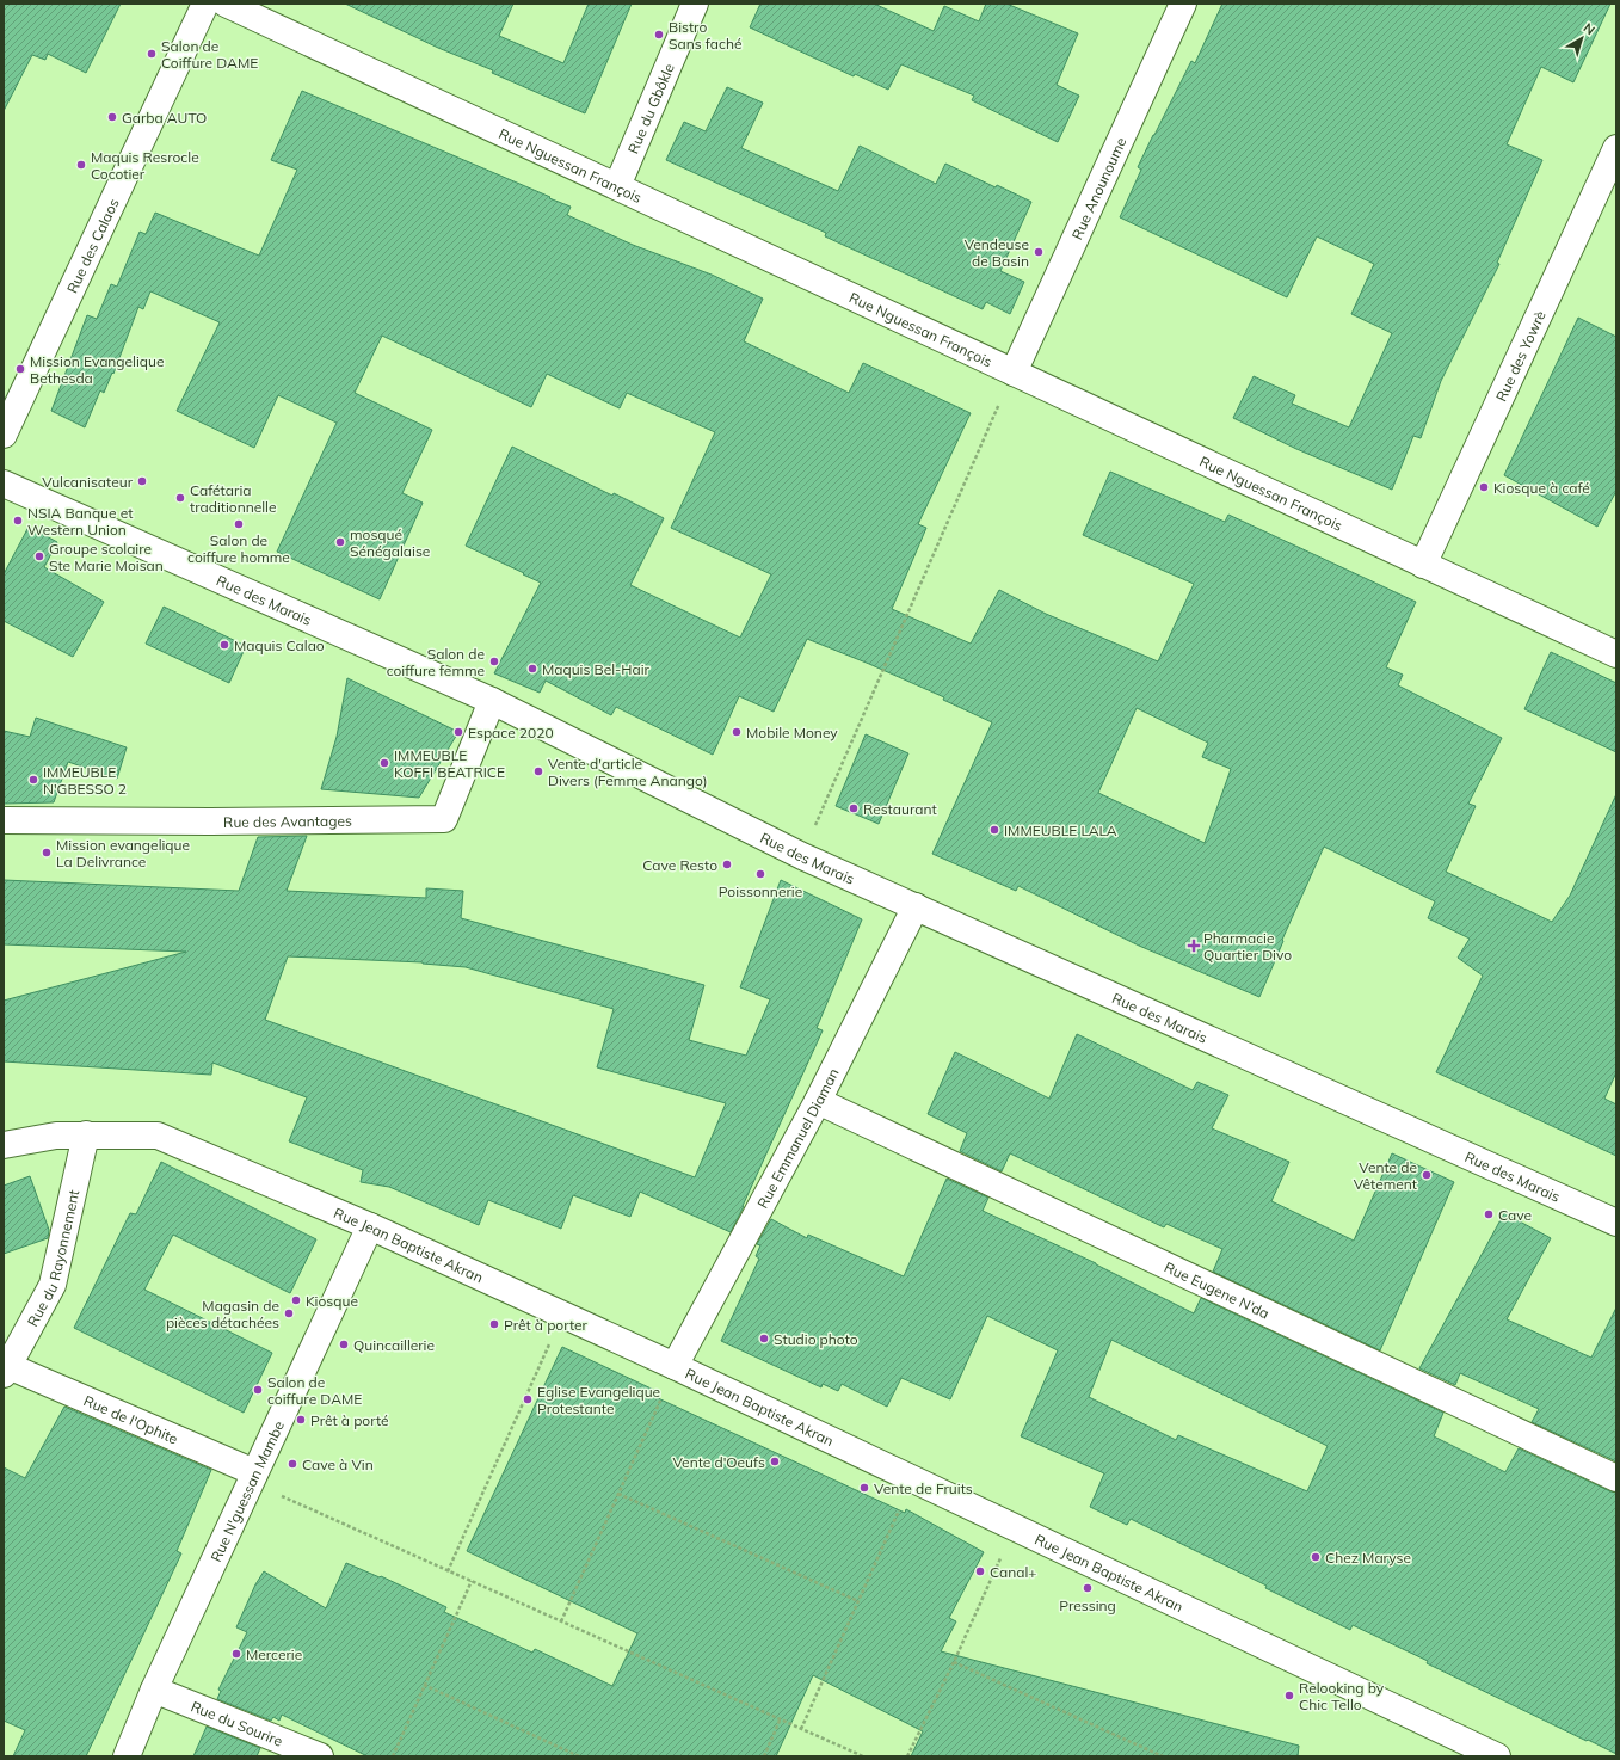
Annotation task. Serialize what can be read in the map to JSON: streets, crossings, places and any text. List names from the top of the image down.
{
  "streets": {
    "street": [
      "Rue du Gbôkle",
      "Rue Nguessan François",
      "Rue Anounoume",
      "Rue des Calaos",
      "Rue des Yowrè",
      "Rue des Marais",
      "Rue des Avantages",
      "Rue Emmanuel Diaman",
      "Rue Jean Baptiste Akran",
      "Rue du Rayonnement",
      "Rue Eugene N'da",
      "Rue de l'Ophite",
      "Rue N'guessan Mambe",
      "Rue du Sourire"
    ]
  },
  "crossings": [
    ["Rue du Gbôkle", "Rue Nguessan François"],
    ["Rue Nguessan François", "Rue Anounoume"],
    ["Rue Nguessan François", "Rue des Yowrè"],
    ["Rue des Marais", "Rue des Avantages"],
    ["Rue des Marais", "Rue Emmanuel Diaman"],
    ["Rue Emmanuel Diaman", "Rue Jean Baptiste Akran"],
    ["Rue Emmanuel Diaman", "Rue Eugene N'da"],
    ["Rue Jean Baptiste Akran", "Rue du Rayonnement"],
    ["Rue Jean Baptiste Akran", "Rue N'guessan Mambe"],
    ["Rue du Rayonnement", "Rue de l'Ophite"],
    ["Rue de l'Ophite", "Rue N'guessan Mambe"],
    ["Rue N'guessan Mambe", "Rue du Sourire"]
  ],
  "places": {
    "other": [
      "Bistro Sans faché",
      "Salon de Coiffure DAME",
      "Garba AUTO",
      "Maquis Resrocle Cocotier",
      "Vendeuse de Basin",
      "Mission Evangelique Bethesda",
      "Vulcanisateur",
      "Kiosque à café",
      "Cafétaria traditionnelle",
      "NSIA Banque et Western Union",
      "Salon de coiffure homme",
      "mosqué Sénégalaise",
      "Groupe scolaire Ste Marie Moisan",
      "Maquis Calao",
      "Salon de coiffure femme",
      "Maquis Bel-Hair",
      "Espace 2020",
      "Mobile Money",
      "IMMEUBLE KOFFI BEATRICE",
      "Vente d'article Divers (Femme Anango)",
      "IMMEUBLE N'GBESSO 2",
      "Restaurant",
      "IMMEUBLE LALA",
      "Mission evangelique La Delivrance",
      "Cave Resto",
      "Poissonnerie",
      "Vente de Vêtement",
      "Cave",
      "Kiosque",
      "Magasin de pièces détachées",
      "Prêt à porter",
      "Studio photo",
      "Quincaillerie",
      "Salon de coiffure DAME",
      "Eglise Evangelique Protestante",
      "Prêt à porté",
      "Vente d'Oeufs",
      "Cave à Vin",
      "Vente de Fruits",
      "Chez Maryse",
      "Canal+",
      "Pressing",
      "Mercerie",
      "Relooking by Chic Tello"
    ],
    "health": ["Pharmacie Quartier Divo"]
  },
  "north": "top right"
}
